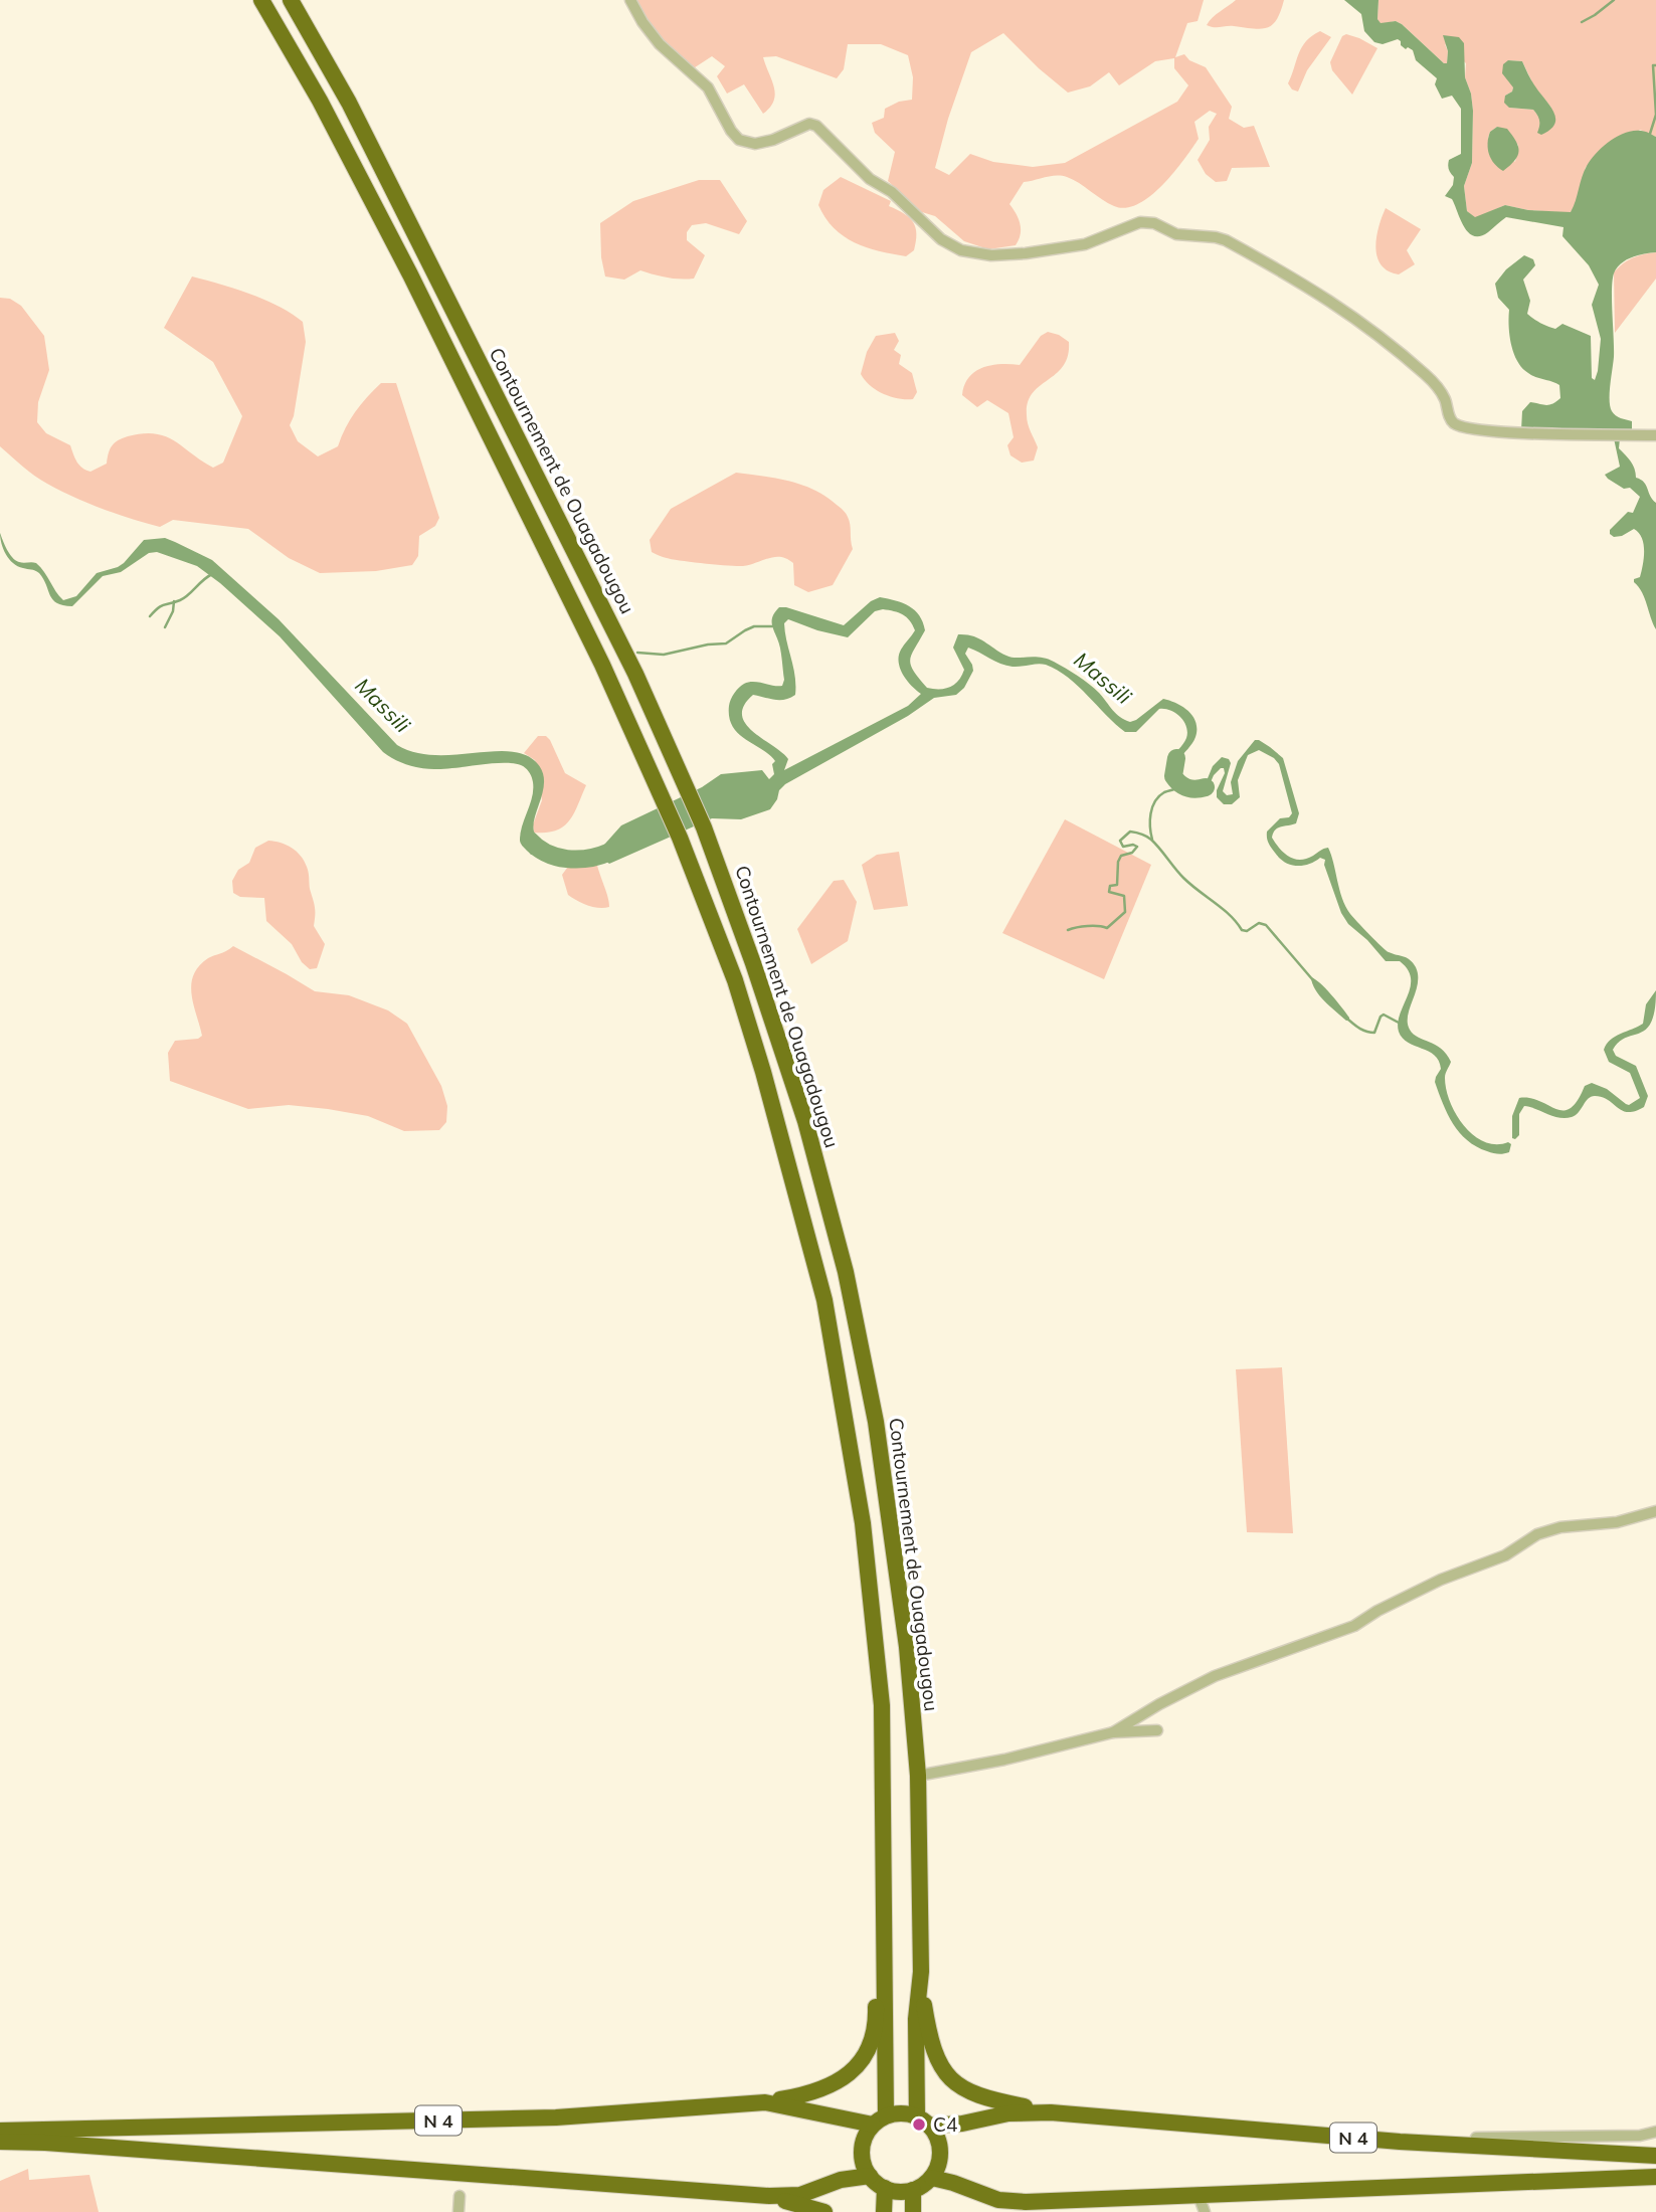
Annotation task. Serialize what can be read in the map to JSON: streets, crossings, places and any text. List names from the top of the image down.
{
  "streets": {
    "highway": ["Contournement de Ouagadougou", "N 4"]
  },
  "crossings": [
    ["Contournement de Ouagadougou", "N 4"]
  ],
  "water": ["Massili"],
  "places": ["C4"]
}
